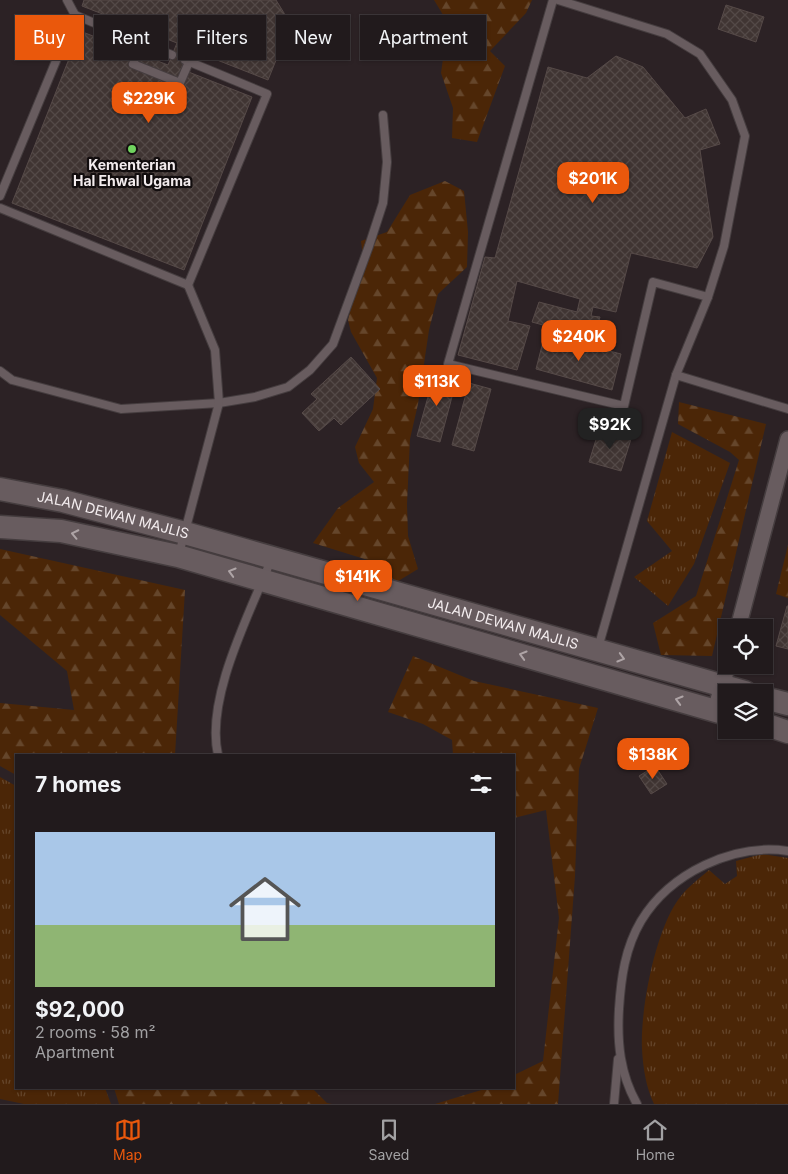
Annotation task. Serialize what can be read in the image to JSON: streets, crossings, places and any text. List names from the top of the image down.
{
  "streets": {
    "street": ["JALAN DEWAN MAJLIS"]
  },
  "places": ["Kementerian Hal Ehwal Ugama"],
  "page": {
    "chip": [
      "Buy",
      "Rent",
      "Filters",
      "New",
      "Apartment"
    ],
    "price": [
      "$229K",
      "$201K",
      "$240K",
      "$113K",
      "$92K",
      "$141K",
      "$138K"
    ],
    "heading": "7 homes",
    "list": [
      {
        "name": "$92,000",
        "note": "2 rooms · 58 m² · Apartment"
      }
    ],
    "tabs": ["Map", "Saved", "Home"]
  }
}
